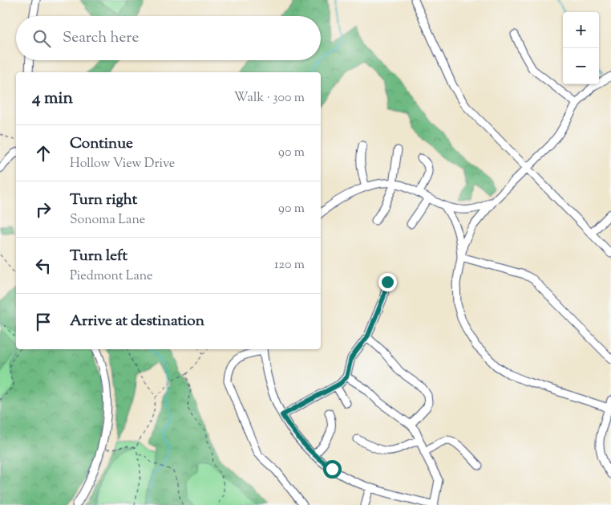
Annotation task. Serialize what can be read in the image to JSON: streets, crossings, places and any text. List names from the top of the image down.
{
  "page": {
    "map_buttons": ["+", "−"],
    "search": "Search here",
    "heading": ["4 min", "Walk · 300 m"],
    "list": [
      ["Continue", "Hollow View Drive", "90 m"],
      ["Turn right", "Sonoma Lane", "90 m"],
      ["Turn left", "Piedmont Lane", "120 m"],
      "Arrive at destination"
    ]
  }
}
